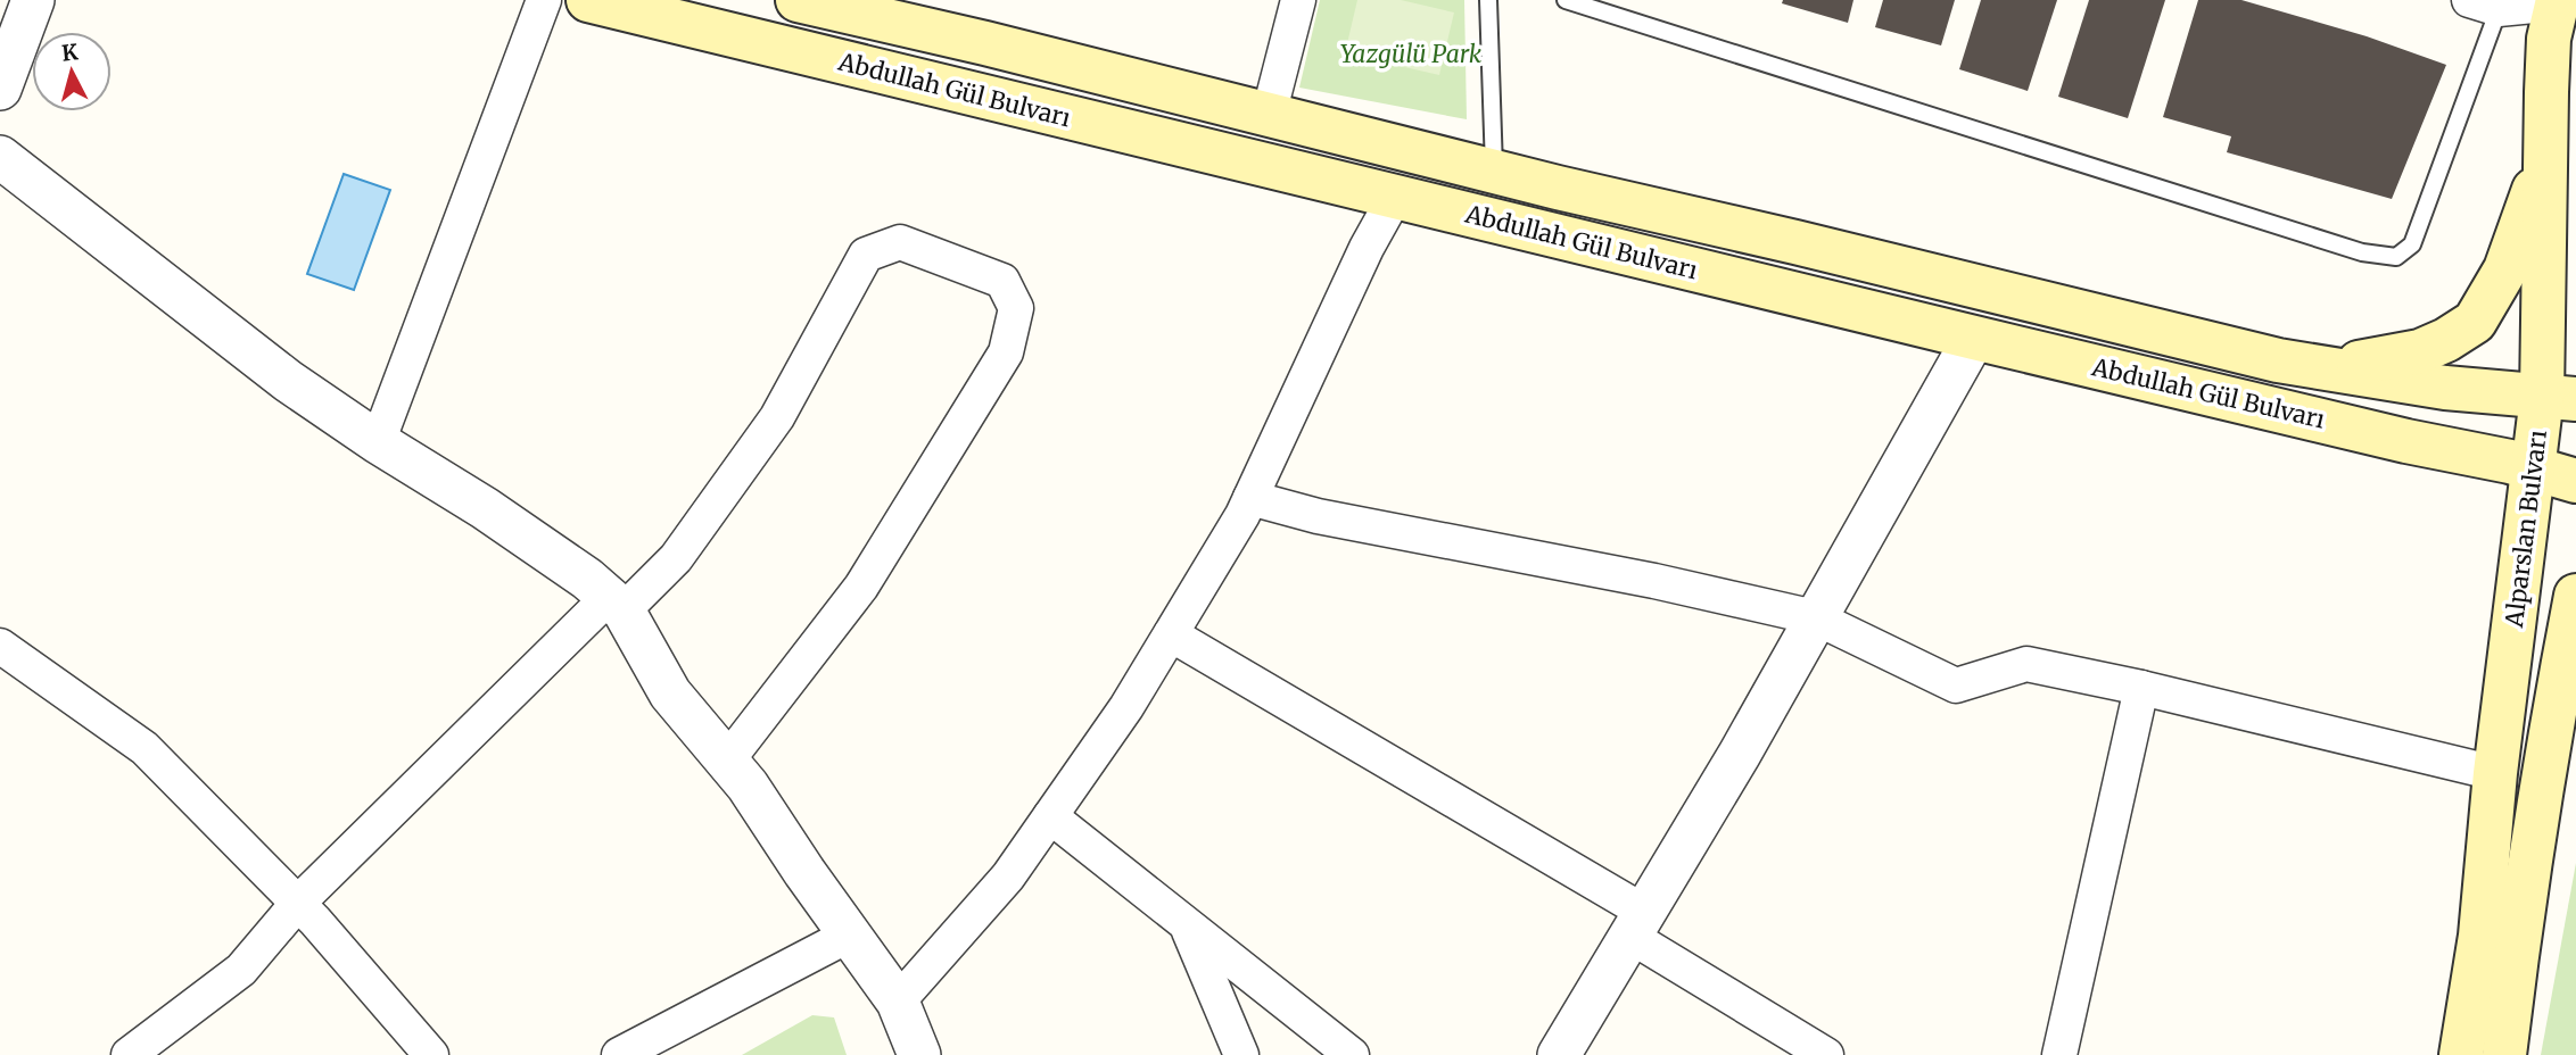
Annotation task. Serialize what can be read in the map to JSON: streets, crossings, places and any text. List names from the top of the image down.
{
  "streets": {
    "main road": ["Abdullah Gül Bulvarı", "Alparslan Bulvarı"]
  },
  "crossings": [
    ["Abdullah Gül Bulvarı", "Alparslan Bulvarı"]
  ],
  "parks": ["Yazgülü Park"],
  "north": "top"
}
